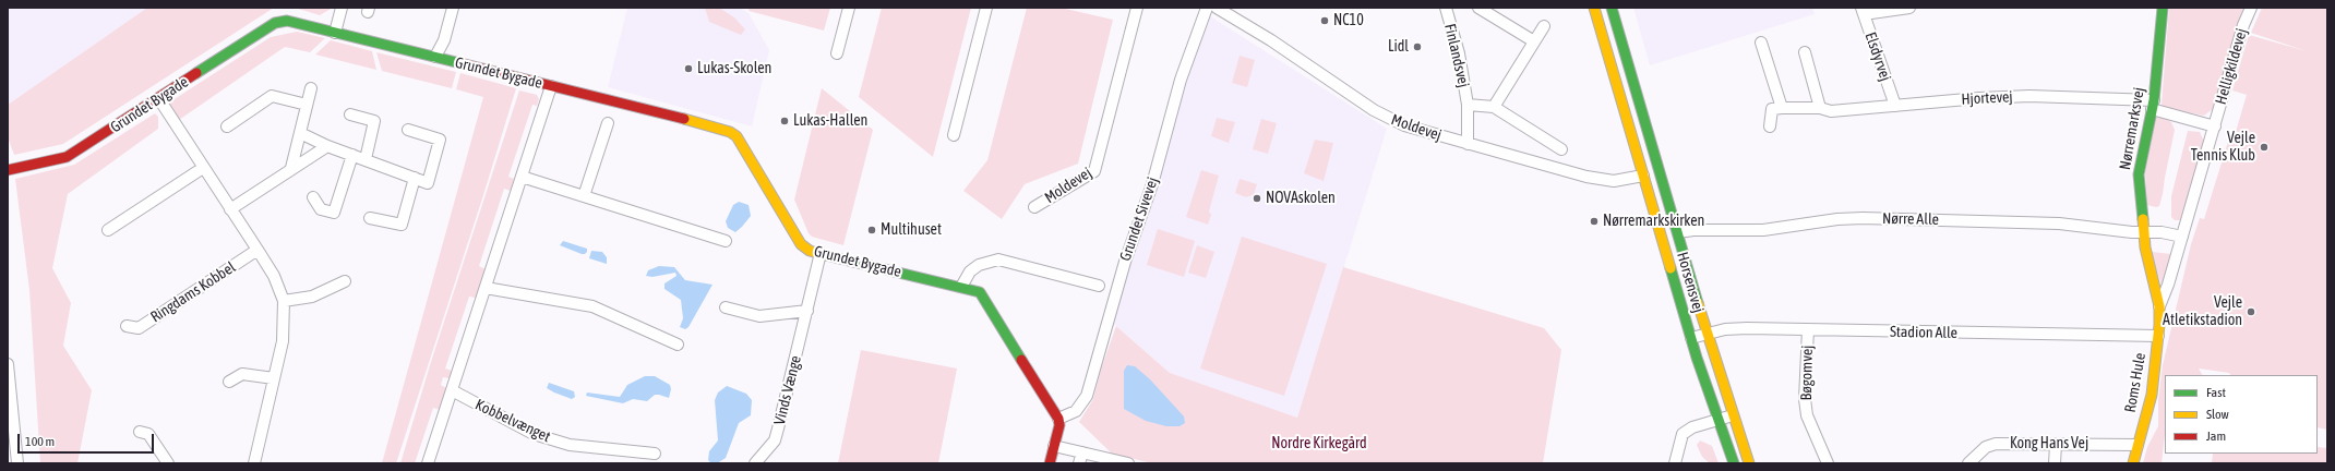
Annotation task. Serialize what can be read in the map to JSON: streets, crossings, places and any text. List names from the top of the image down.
{
  "streets": {
    "street": [
      "Finlandsvej",
      "Elsdyrvej",
      "Helligkildevej",
      "Grundet Bygade",
      "Hjortevej",
      "Moldevej",
      "Nørremarksvej",
      "Grundet Sivevej",
      "Nørre Alle",
      "Horsensvej",
      "Ringdams Kobbel",
      "Stadion Alle",
      "Bøgomvej",
      "Roms Hule",
      "Vinds Vænge",
      "Kobbelvænget",
      "Kong Hans Vej"
    ]
  },
  "crossings": [
    ["Finlandsvej", "Moldevej"],
    ["Elsdyrvej", "Hjortevej"],
    ["Helligkildevej", "Hjortevej"],
    ["Helligkildevej", "Nørremarksvej"],
    ["Helligkildevej", "Roms Hule"],
    ["Grundet Bygade", "Grundet Sivevej"],
    ["Grundet Bygade", "Vinds Vænge"],
    ["Hjortevej", "Nørremarksvej"],
    ["Moldevej", "Horsensvej"],
    ["Nørremarksvej", "Nørre Alle"],
    ["Nørremarksvej", "Roms Hule"],
    ["Nørre Alle", "Horsensvej"],
    ["Horsensvej", "Stadion Alle"],
    ["Stadion Alle", "Bøgomvej"],
    ["Stadion Alle", "Roms Hule"],
    ["Roms Hule", "Kong Hans Vej"]
  ],
  "parks": ["Nordre Kirkegård"],
  "places": [
    "NC10",
    "Lidl",
    "Lukas-Skolen",
    "Lukas-Hallen",
    "Vejle Tennis Klub",
    "NOVAskolen",
    "Nørremarkskirken",
    "Multihuset",
    "Vejle Atletikstadion"
  ],
  "legend": ["Fast", "Slow", "Jam"],
  "scale_bar": "100 m"
}
